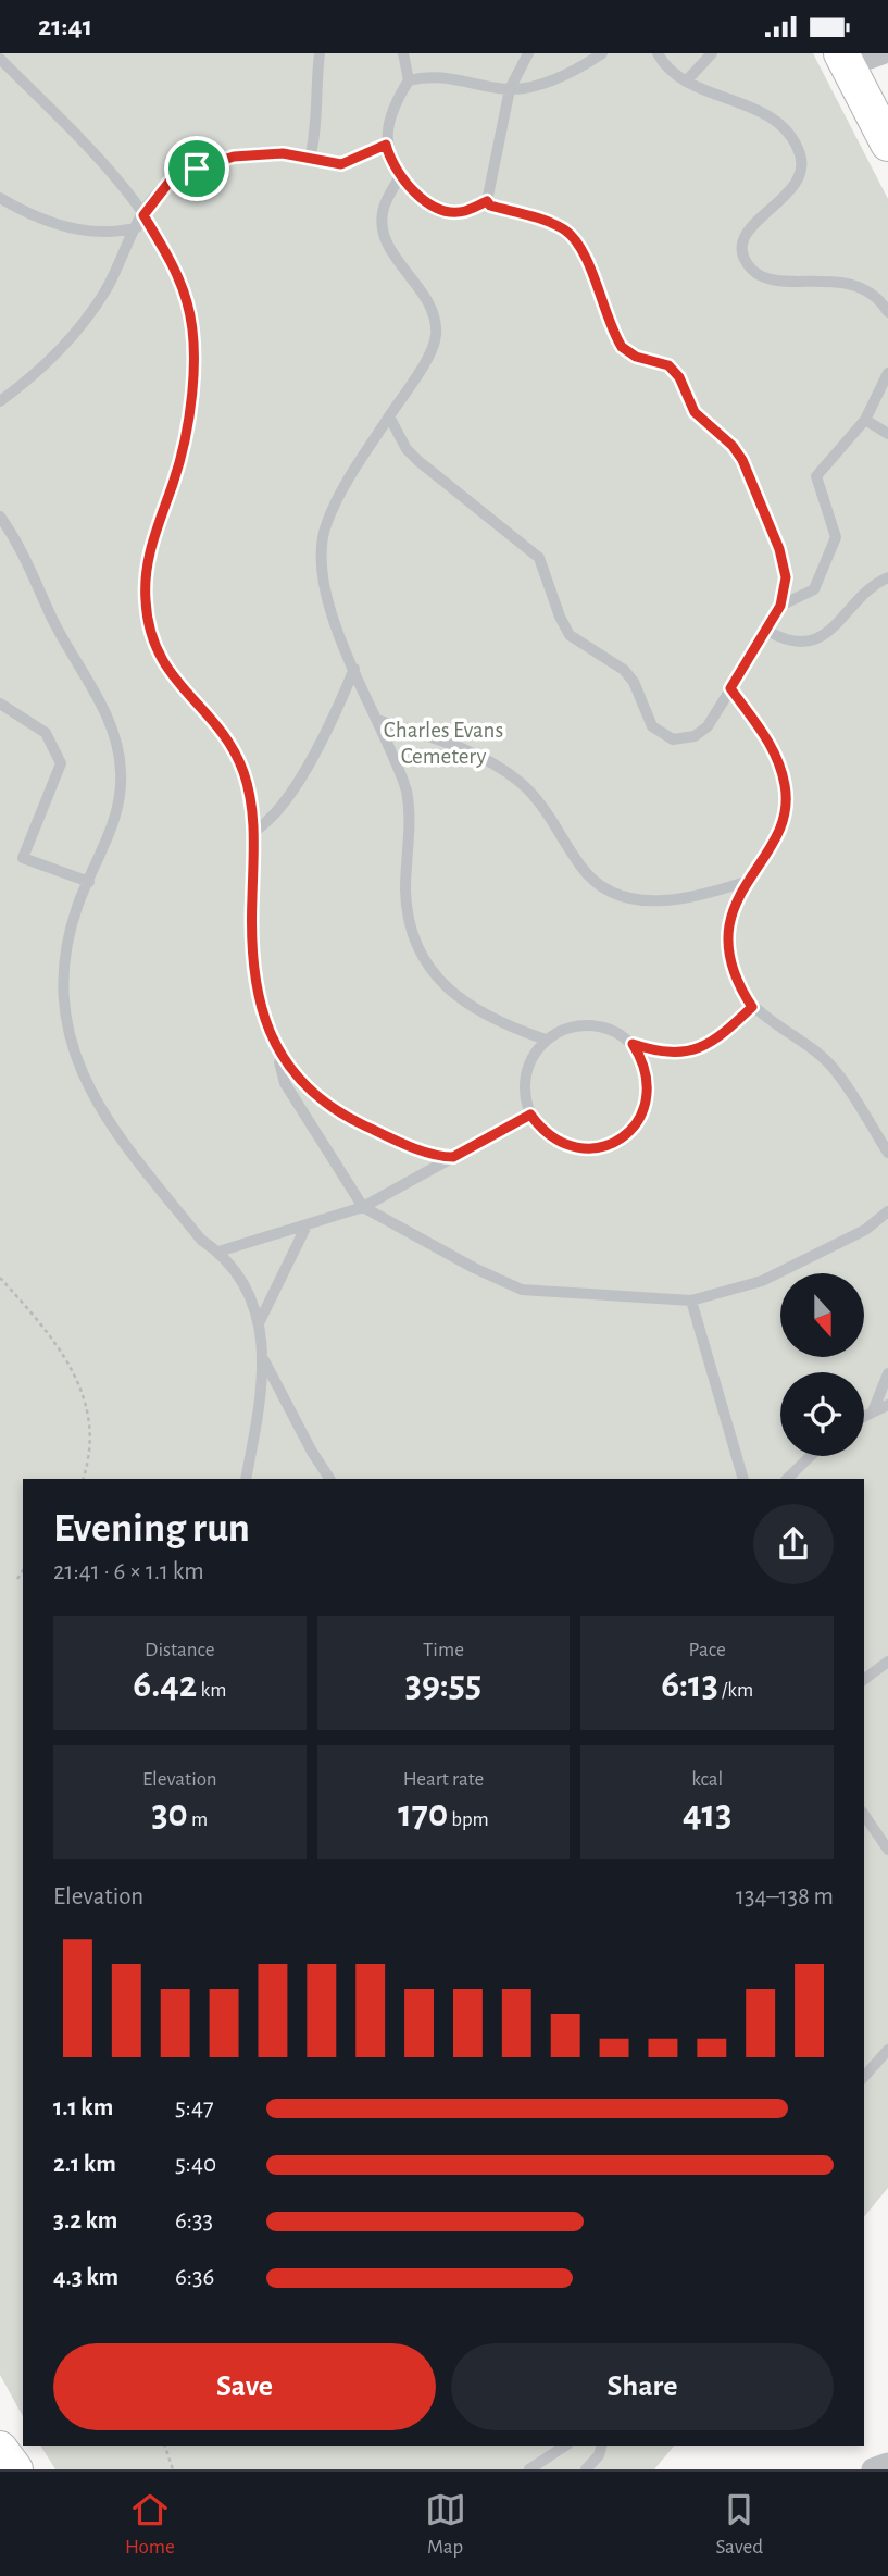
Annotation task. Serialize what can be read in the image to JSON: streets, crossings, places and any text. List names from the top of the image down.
{
  "parks": ["Charles Evans Cemetery"],
  "north": "bottom",
  "page": {
    "status": "21:41",
    "heading": ["Evening run", "21:41 · 6 × 1.1 km"],
    "stats": [
      ["Distance", "6.42 km"],
      ["Time", "39:55"],
      ["Pace", "6:13 /km"],
      ["Elevation", "30 m"],
      ["Heart rate", "170 bpm"],
      ["kcal", "413"]
    ],
    "chart": ["Elevation", "134–138 m"],
    "list": [
      {
        "name": "1.1 km",
        "note": "5:47"
      },
      {
        "name": "2.1 km",
        "note": "5:40"
      },
      {
        "name": "3.2 km",
        "note": "6:33"
      },
      {
        "name": "4.3 km",
        "note": "6:36"
      }
    ],
    "buttons": ["Save", "Share"],
    "tabs": ["Home", "Map", "Saved"]
  }
}
